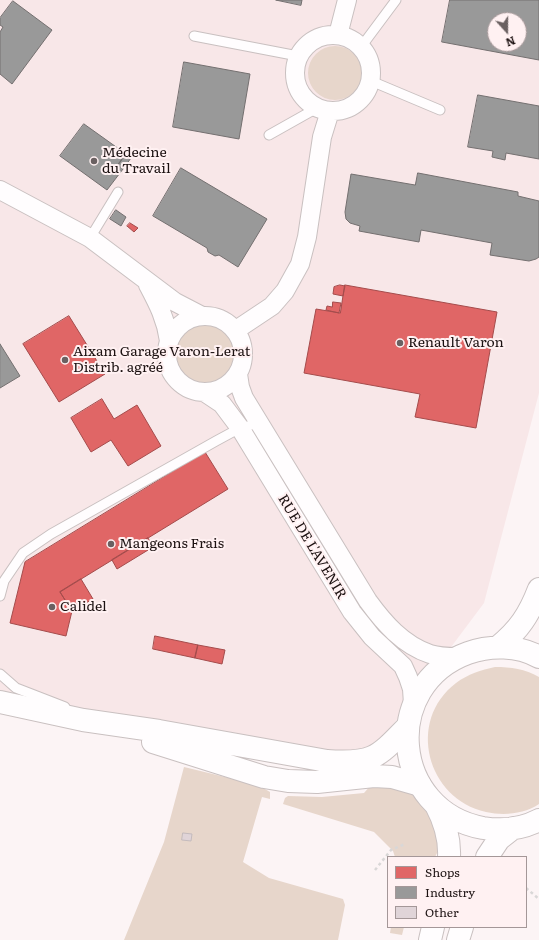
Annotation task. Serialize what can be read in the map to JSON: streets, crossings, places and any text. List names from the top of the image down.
{
  "streets": {
    "street": ["RUE DE L'AVENIR"]
  },
  "places": [
    "Médecine du Travail",
    "Renault Varon",
    "Aixam Garage Varon-Lerat Distrib. agréé",
    "Mangeons Frais",
    "Calidel"
  ],
  "legend": ["Shops", "Industry", "Other"],
  "north": "bottom"
}
